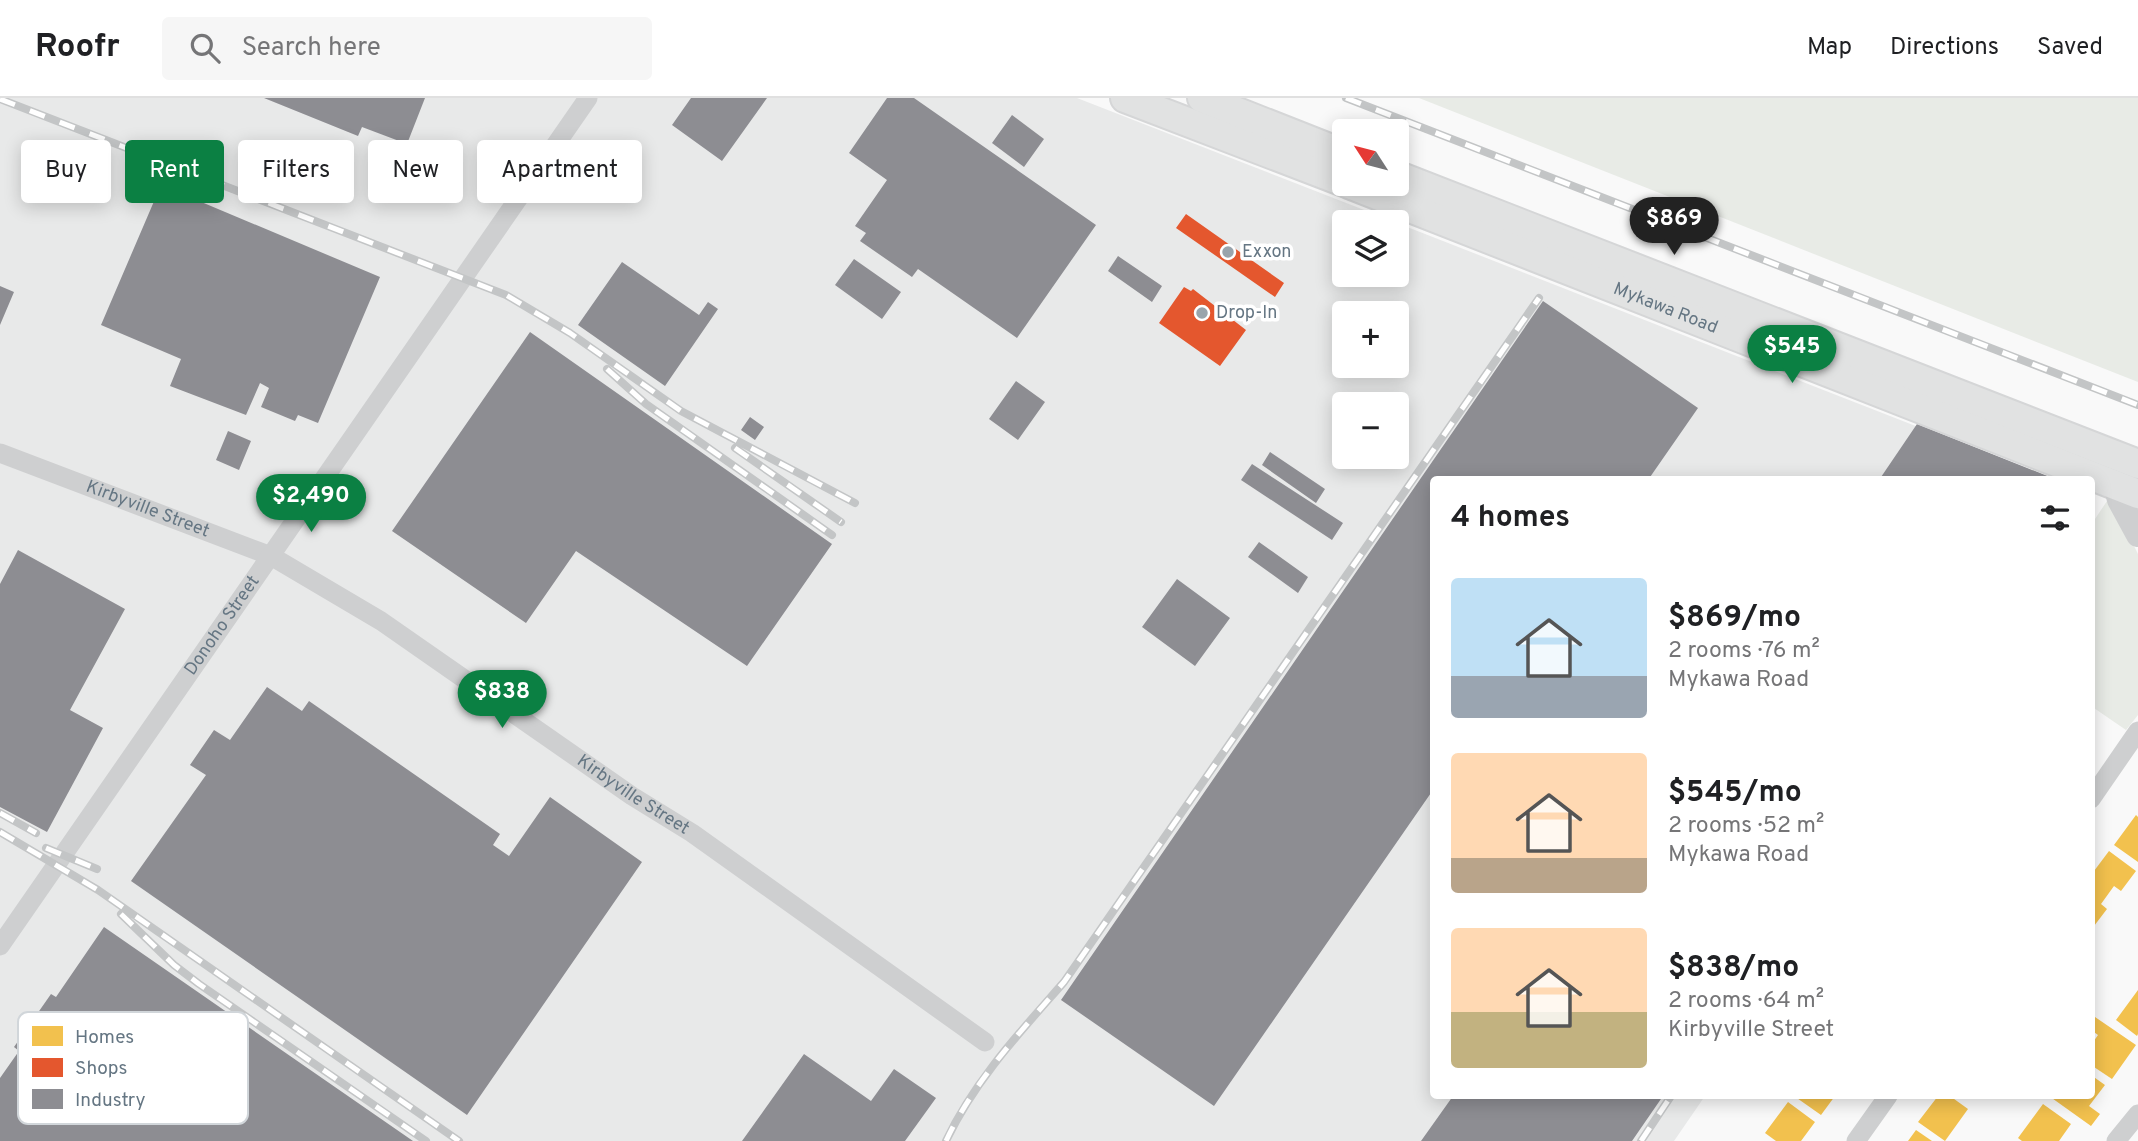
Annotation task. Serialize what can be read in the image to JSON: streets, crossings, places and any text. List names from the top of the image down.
{
  "streets": {
    "main road": ["Mykawa Road"],
    "street": ["Kirbyville Street", "Donoho Street"]
  },
  "crossings": [
    ["Kirbyville Street", "Donoho Street"]
  ],
  "places": ["Exxon", "Drop-In"],
  "legend": ["Homes", "Shops", "Industry"],
  "north": "top left",
  "page": {
    "header": "Roofr",
    "search": "Search here",
    "nav": ["Map", "Directions", "Saved"],
    "map_buttons": ["+", "−"],
    "chip": [
      "Buy",
      "Rent",
      "Filters",
      "New",
      "Apartment"
    ],
    "price": [
      "$869",
      "$545",
      "$2,490",
      "$838"
    ],
    "heading": "4 homes",
    "list": [
      {
        "name": "$869/mo",
        "note": "2 rooms · 76 m² · Mykawa Road"
      },
      {
        "name": "$545/mo",
        "note": "2 rooms · 52 m² · Mykawa Road"
      },
      {
        "name": "$838/mo",
        "note": "2 rooms · 64 m² · Kirbyville Street"
      }
    ]
  }
}
